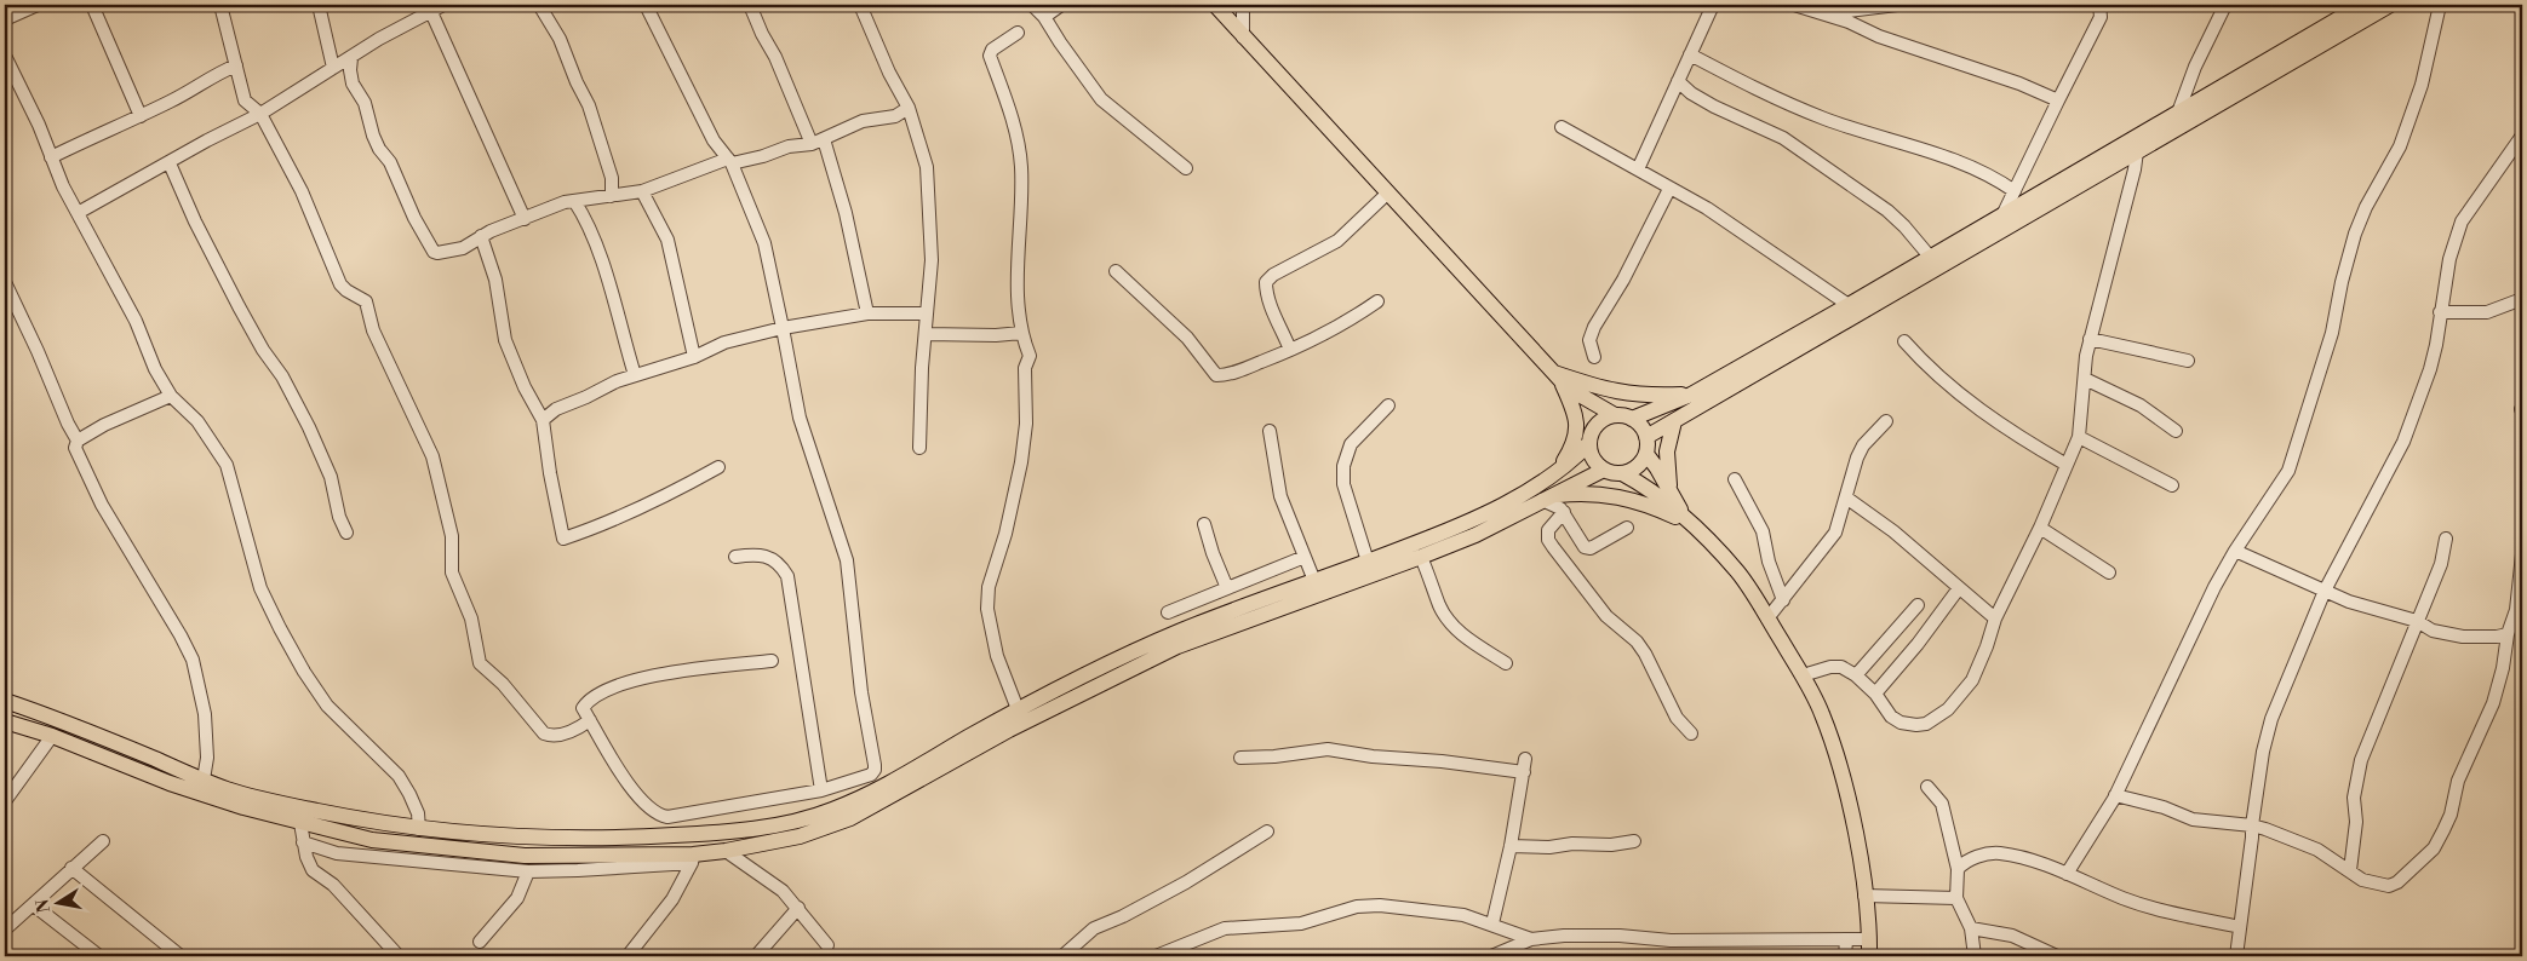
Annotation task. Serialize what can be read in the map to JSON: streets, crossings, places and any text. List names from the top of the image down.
{
  "north": "left"
}
